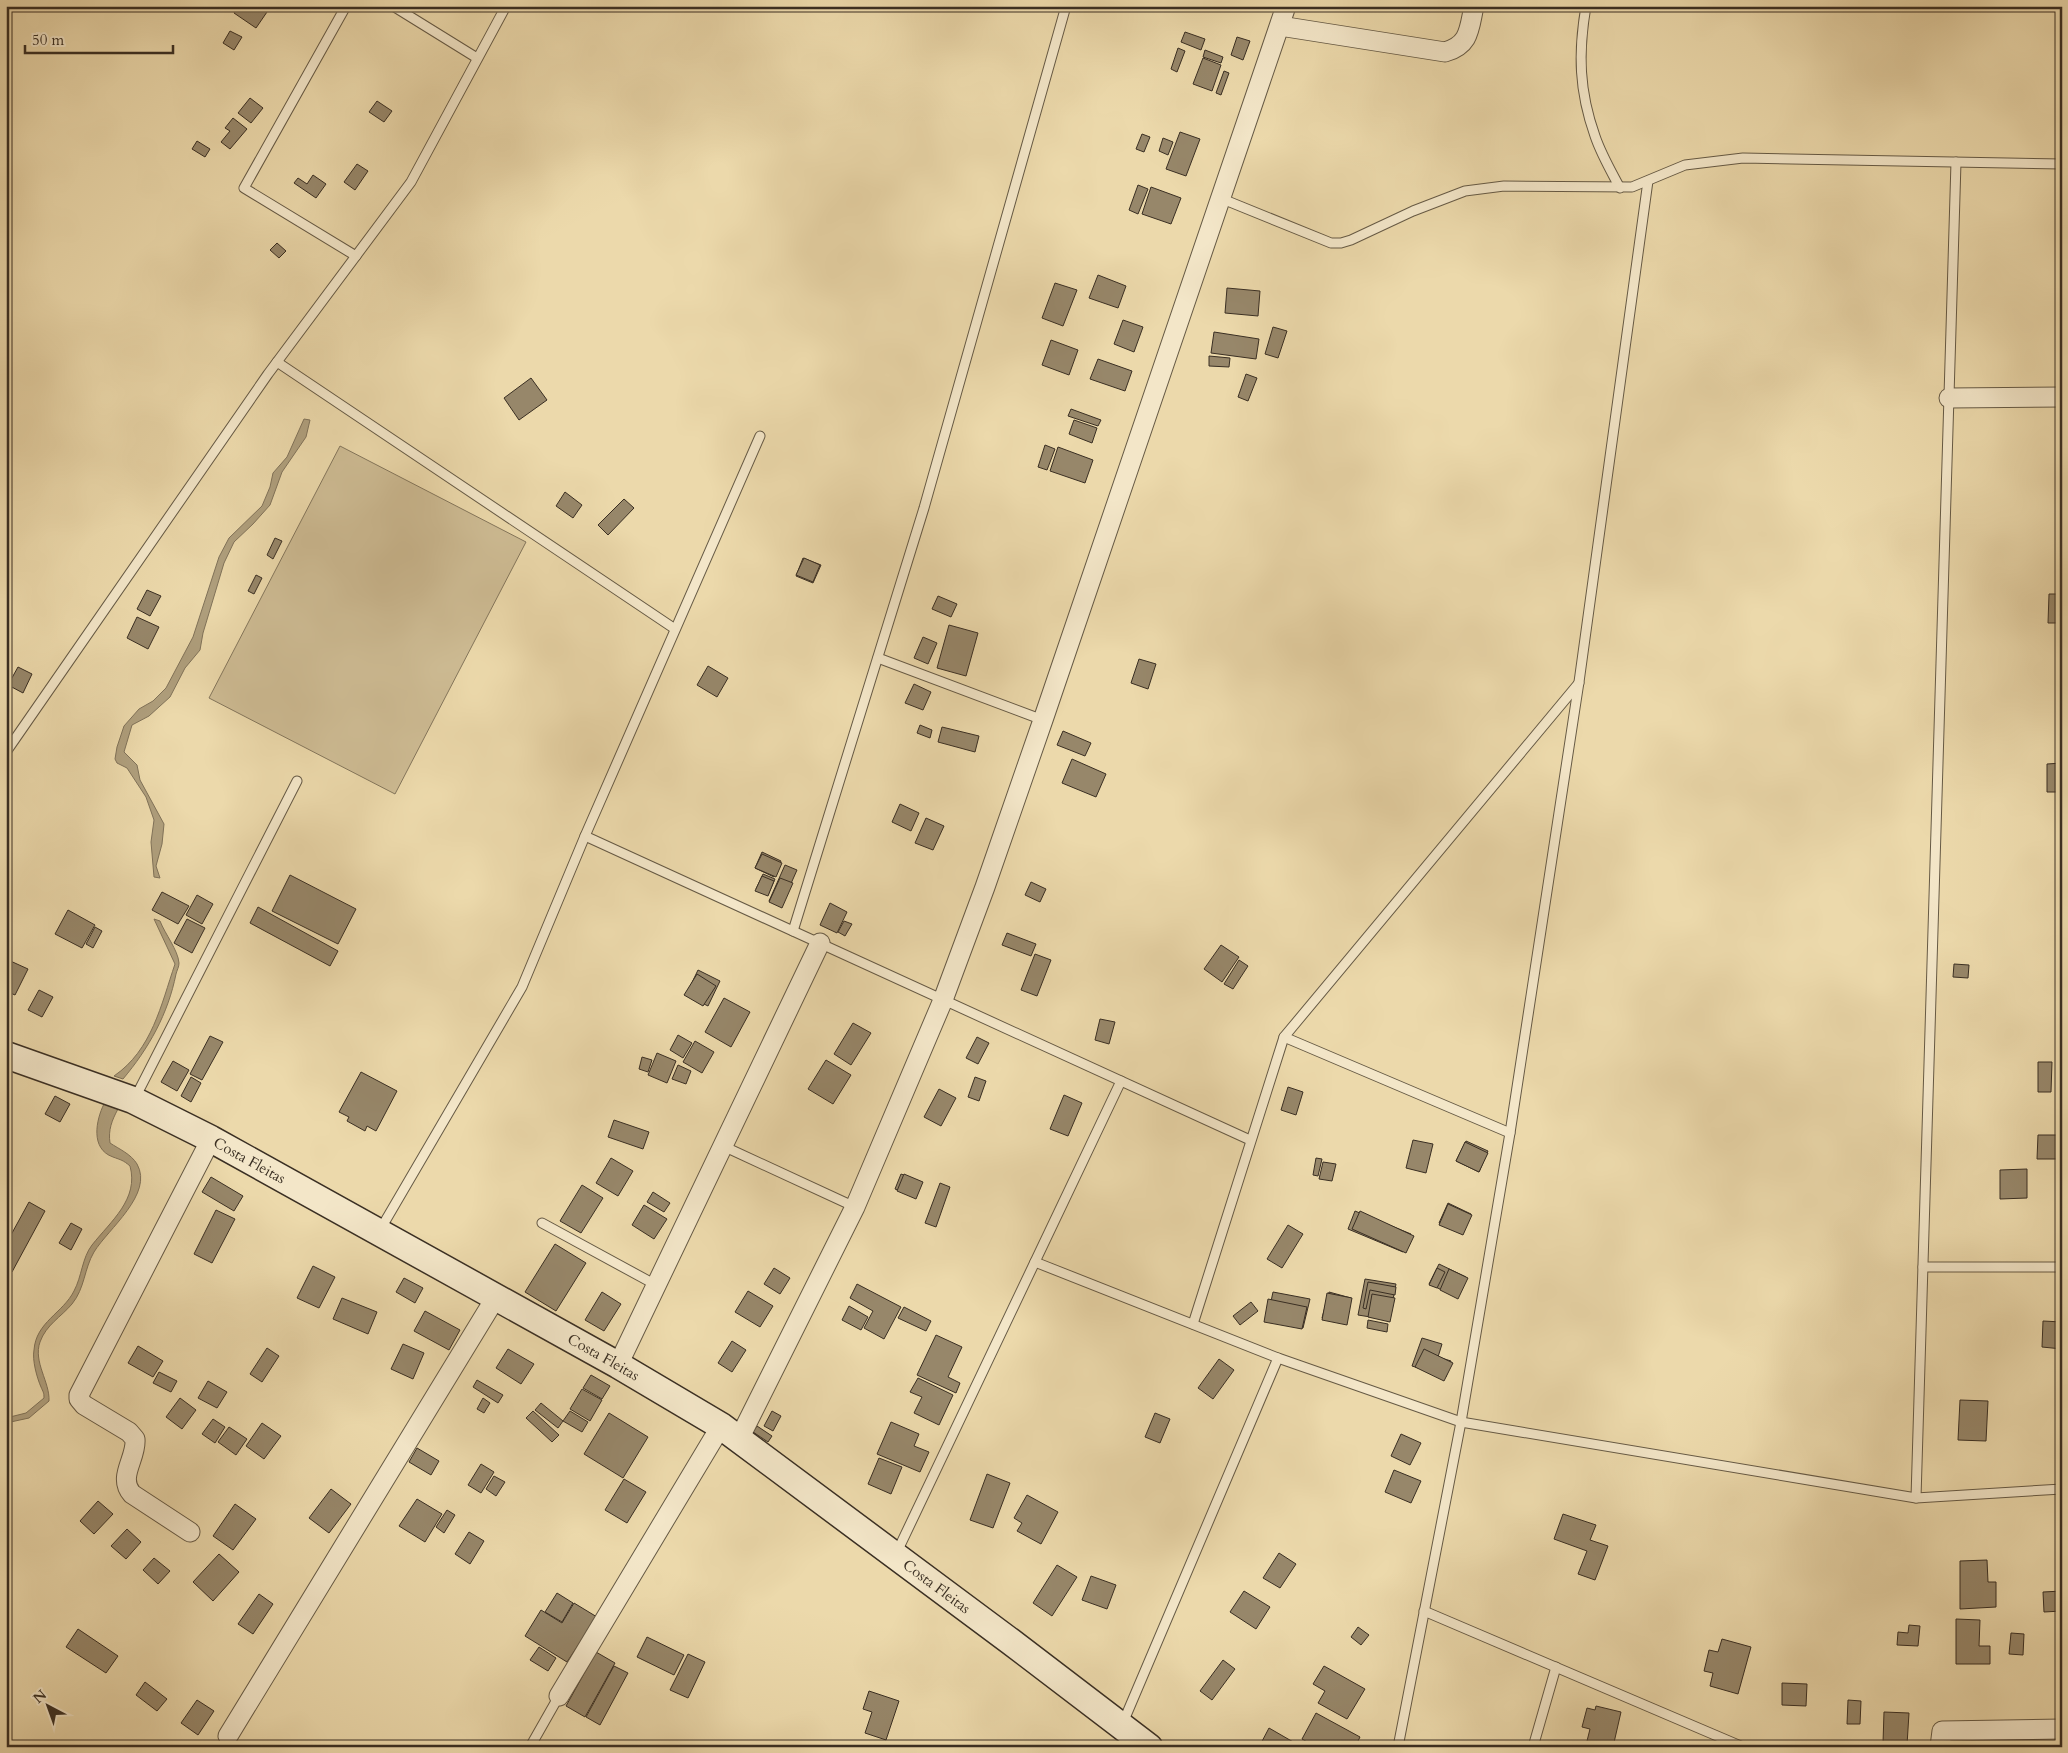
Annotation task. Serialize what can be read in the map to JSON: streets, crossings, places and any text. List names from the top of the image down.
{
  "streets": {
    "main road": ["Costa Fleitas"]
  },
  "scale_bar": "50 m",
  "north": "top left"
}
